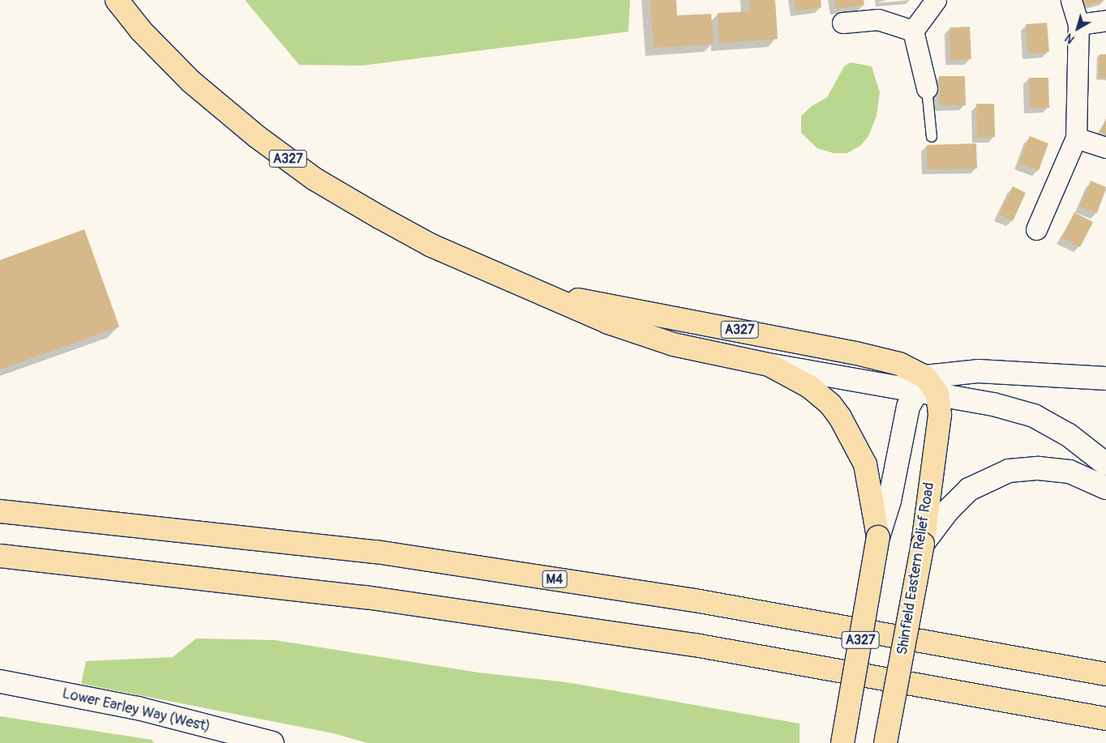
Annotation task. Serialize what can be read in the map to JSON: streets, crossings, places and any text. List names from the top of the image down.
{
  "streets": {
    "main road": [
      "A327",
      "Shinfield Eastern Relief Road",
      "M4",
      "Lower Earley Way (West)"
    ]
  },
  "crossings": [
    ["A327", "Shinfield Eastern Relief Road"]
  ],
  "north": "bottom left"
}
